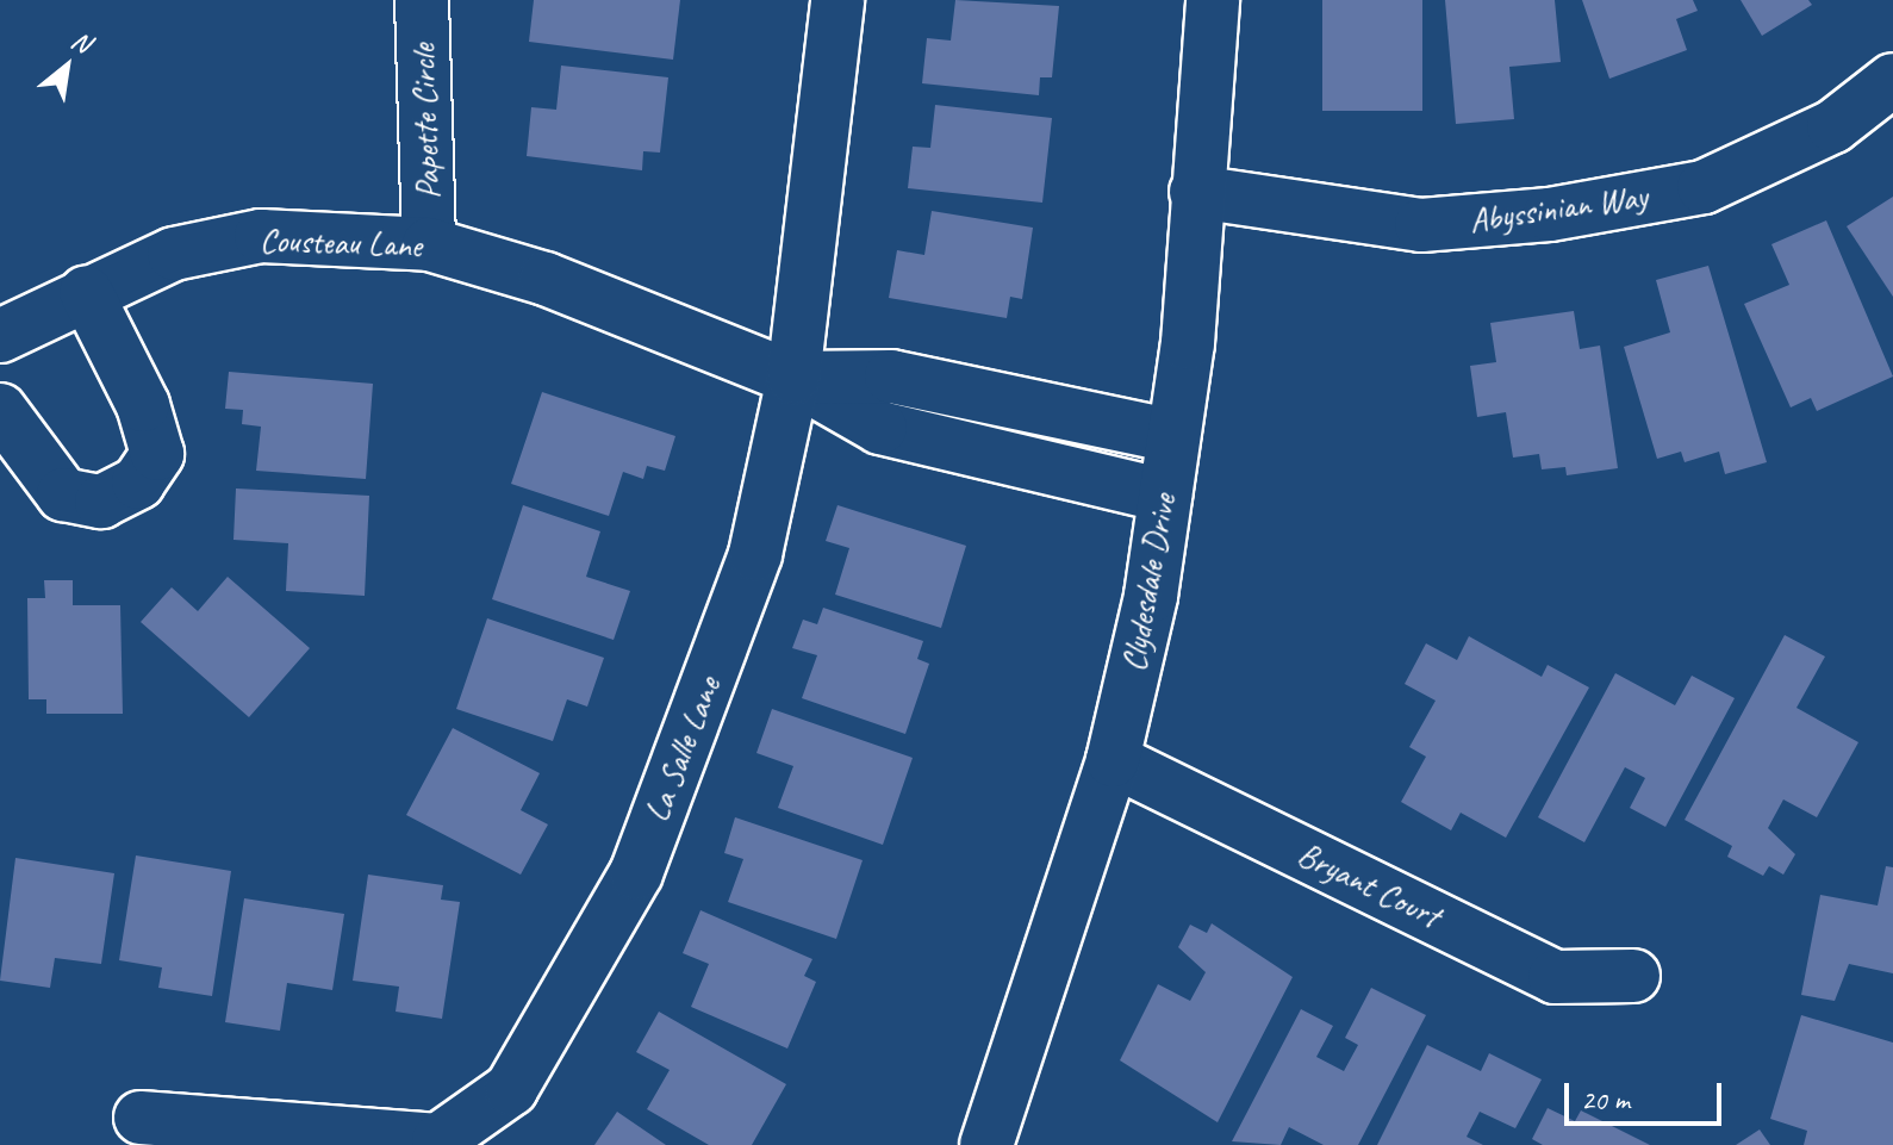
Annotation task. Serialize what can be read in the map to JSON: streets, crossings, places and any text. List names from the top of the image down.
{
  "streets": {
    "street": [
      "Papette Circle",
      "Abyssinian Way",
      "Cousteau Lane",
      "Clydesdale Drive",
      "La Salle Lane",
      "Bryant Court"
    ]
  },
  "crossings": [
    ["Papette Circle", "Cousteau Lane"],
    ["Abyssinian Way", "Clydesdale Drive"],
    ["Cousteau Lane", "Clydesdale Drive"],
    ["Cousteau Lane", "La Salle Lane"],
    ["Clydesdale Drive", "Bryant Court"]
  ],
  "scale_bar": "20 m",
  "north": "top right"
}
